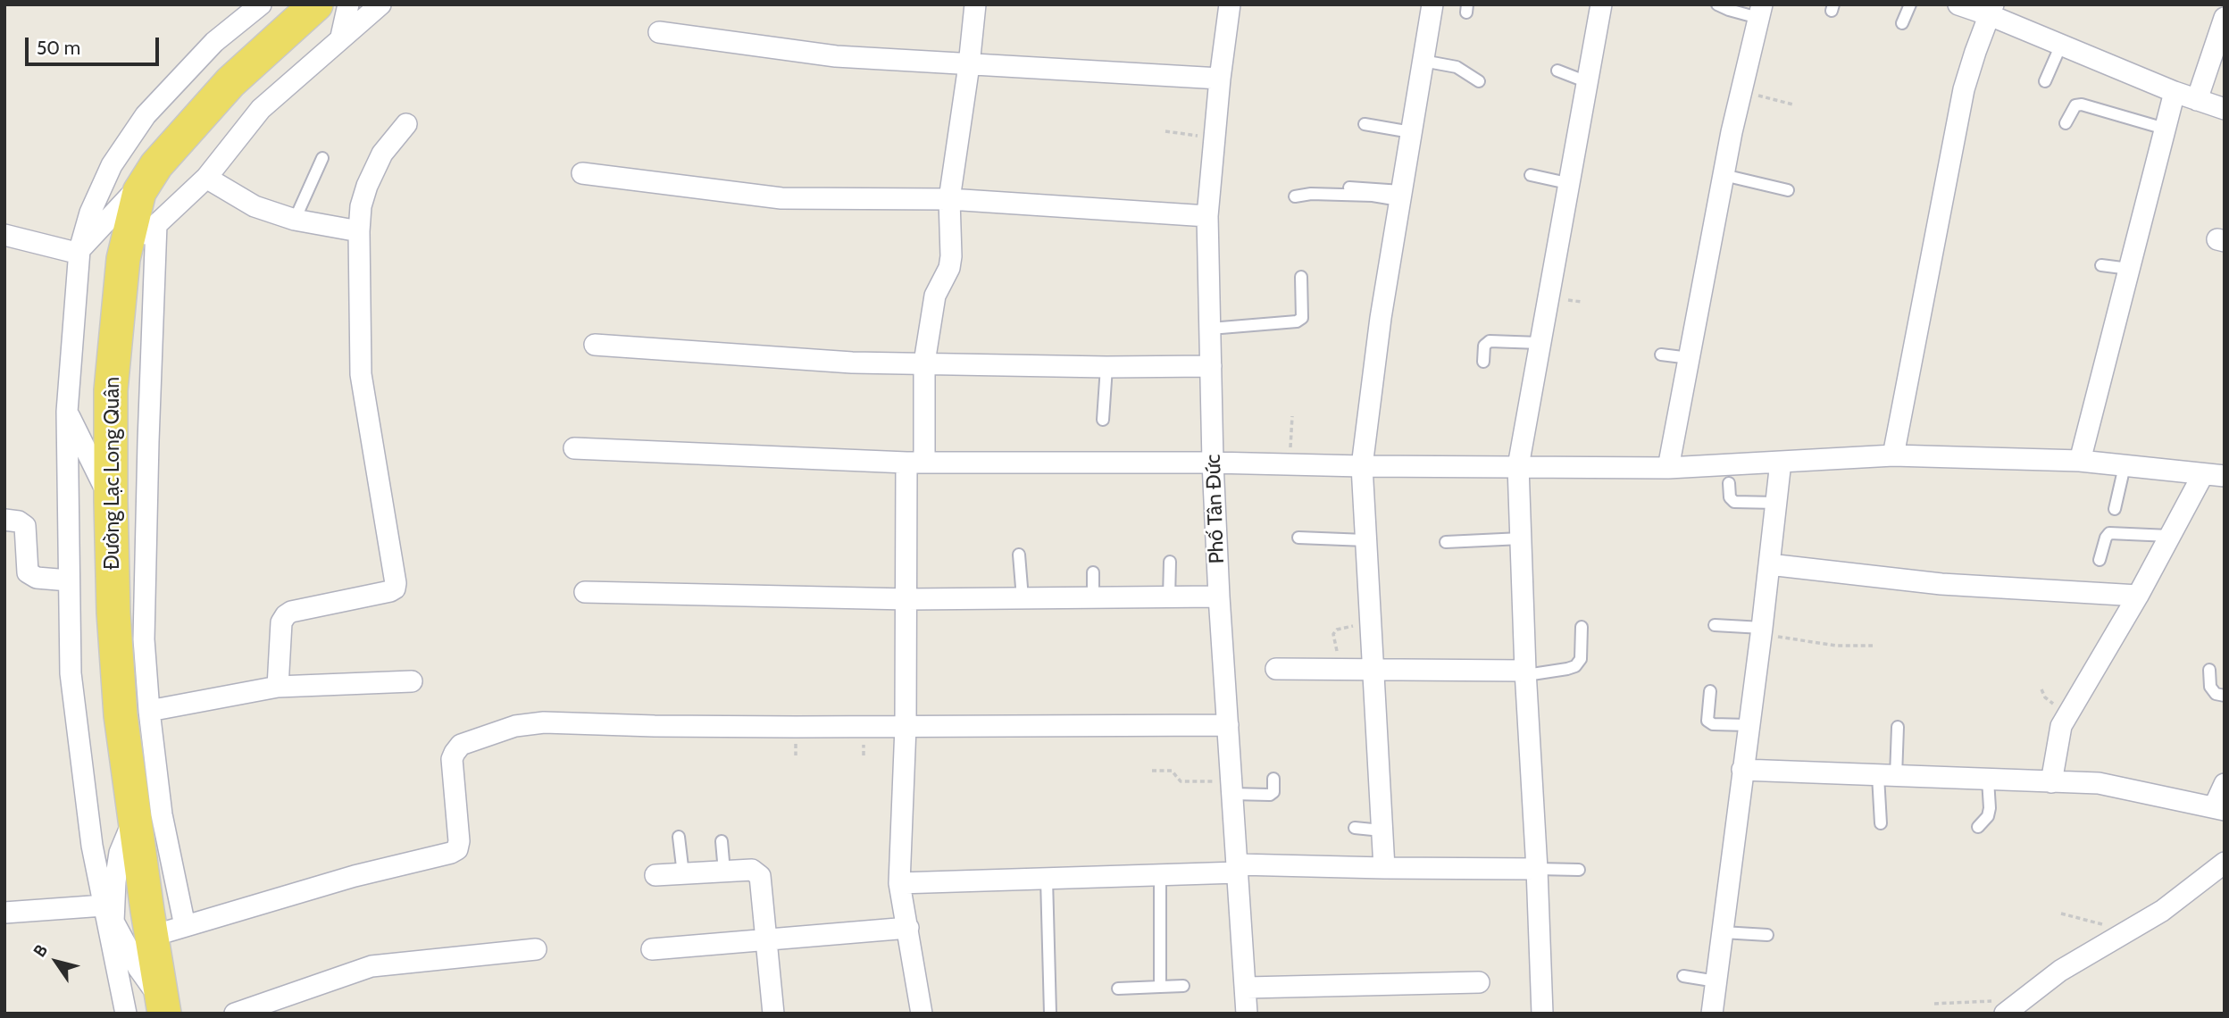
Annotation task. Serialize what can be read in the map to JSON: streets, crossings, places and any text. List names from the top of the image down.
{
  "streets": {
    "main road": ["Đường Lạc Long Quân"],
    "street": ["Phố Tân Đức"]
  },
  "scale_bar": "50 m",
  "north": "top left"
}
